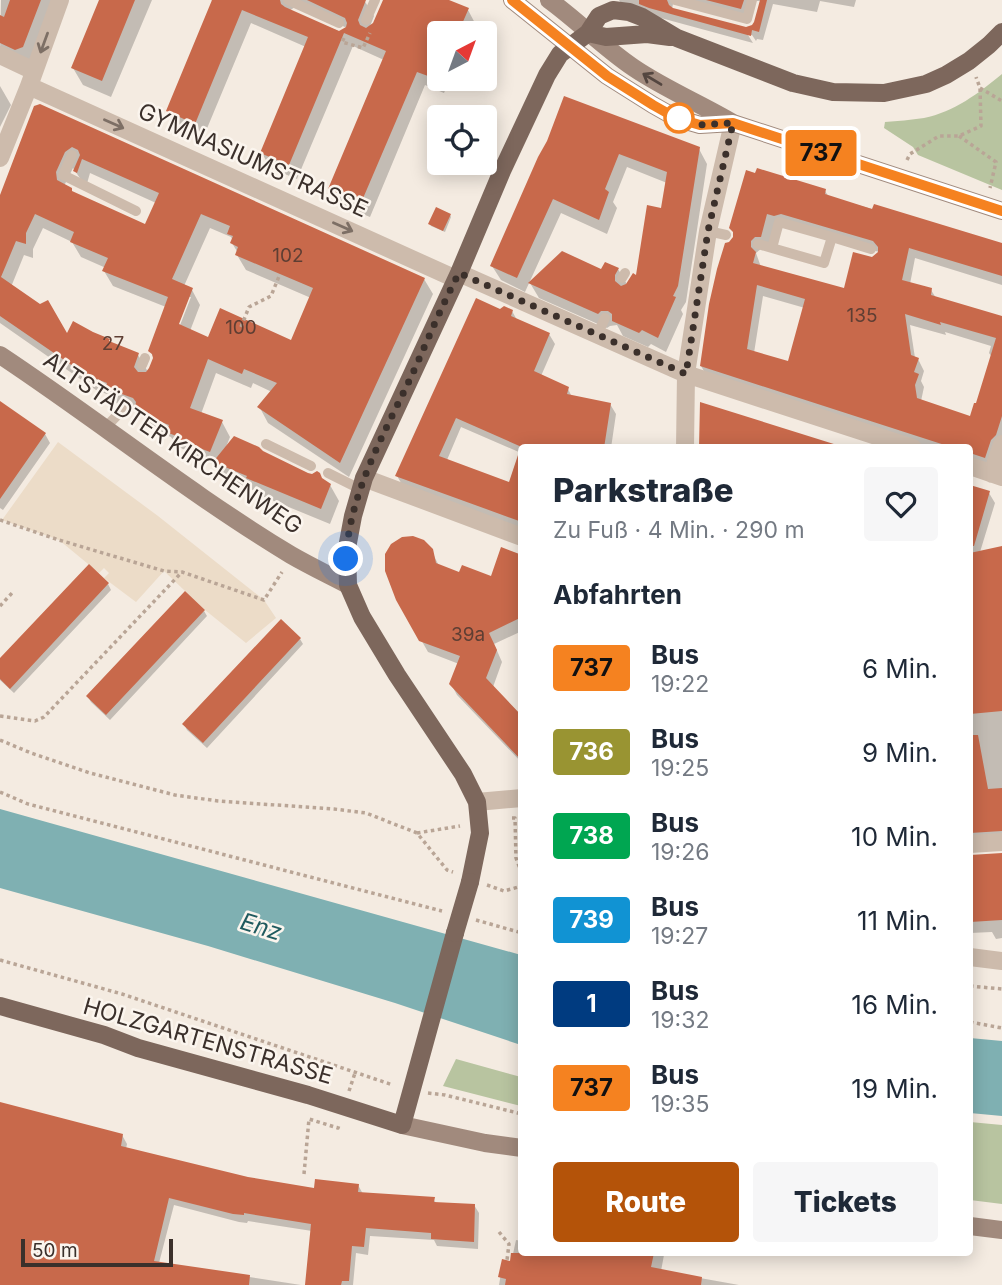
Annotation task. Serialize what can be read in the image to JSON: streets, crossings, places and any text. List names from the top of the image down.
{
  "streets": {
    "main road": ["ALTSTÄDTER KIRCHENWEG", "HOLZGARTENSTRASSE"],
    "street": ["GYMNASIUMSTRASSE"]
  },
  "one_way": ["GYMNASIUMSTRASSE"],
  "water": ["Enz"],
  "lines": ["bus line 737"],
  "house_numbers": [
    "102",
    "135",
    "100",
    "27",
    "39a"
  ],
  "scale_bar": "50 m",
  "north": "top right",
  "page": {
    "on_map": "737",
    "heading": [
      ["Parkstraße", "Zu Fuß · 4 Min. · 290 m"],
      "Abfahrten"
    ],
    "list": [
      {
        "mark": "737",
        "name": "Bus",
        "note": "19:22",
        "value": "6 Min."
      },
      {
        "mark": "736",
        "name": "Bus",
        "note": "19:25",
        "value": "9 Min."
      },
      {
        "mark": "738",
        "name": "Bus",
        "note": "19:26",
        "value": "10 Min."
      },
      {
        "mark": "739",
        "name": "Bus",
        "note": "19:27",
        "value": "11 Min."
      },
      {
        "mark": "1",
        "name": "Bus",
        "note": "19:32",
        "value": "16 Min."
      },
      {
        "mark": "737",
        "name": "Bus",
        "note": "19:35",
        "value": "19 Min."
      }
    ],
    "buttons": ["Route", "Tickets"],
    "scale": "50 m"
  }
}
